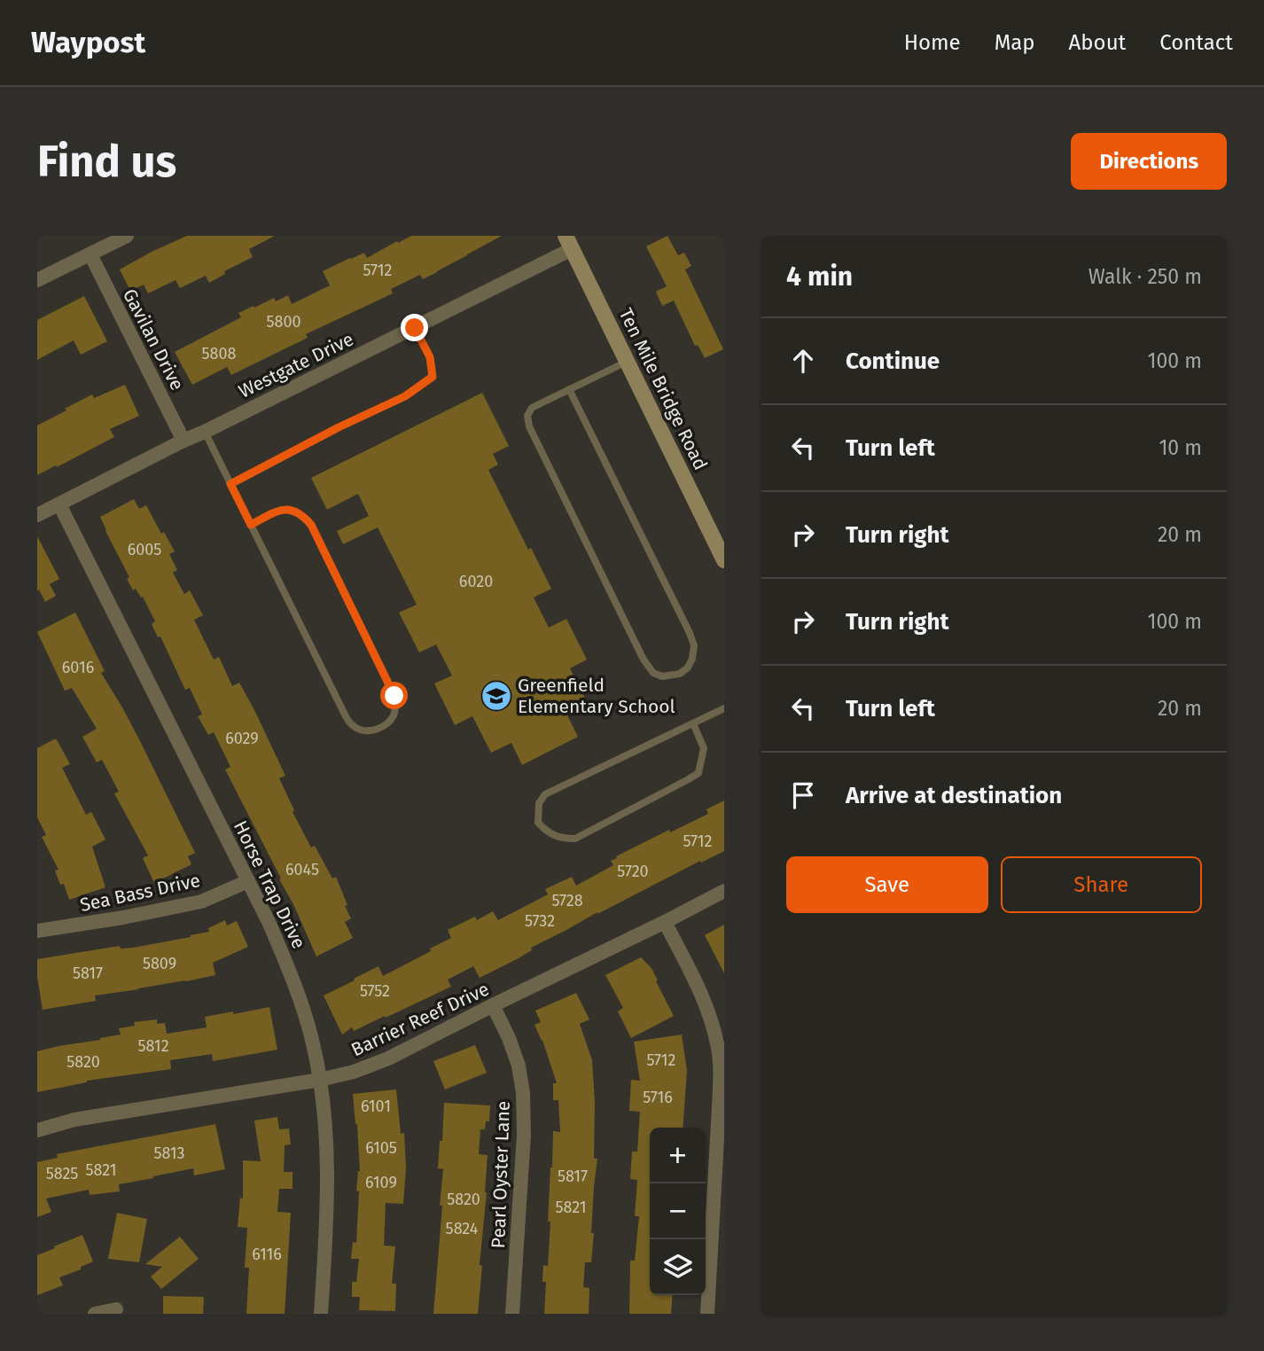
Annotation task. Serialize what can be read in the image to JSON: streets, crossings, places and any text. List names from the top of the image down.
{
  "streets": {
    "street": [
      "Gavilan Drive",
      "Westgate Drive",
      "Ten Mile Bridge Road",
      "Horse Trap Drive",
      "Sea Bass Drive",
      "Barrier Reef Drive",
      "Pearl Oyster Lane"
    ]
  },
  "crossings": [
    ["Gavilan Drive", "Westgate Drive"],
    ["Westgate Drive", "Ten Mile Bridge Road"],
    ["Westgate Drive", "Horse Trap Drive"],
    ["Horse Trap Drive", "Sea Bass Drive"],
    ["Horse Trap Drive", "Barrier Reef Drive"],
    ["Barrier Reef Drive", "Pearl Oyster Lane"]
  ],
  "places": {
    "school or university": ["Greenfield Elementary School"]
  },
  "house_numbers": [
    "5712",
    "5800",
    "5808",
    "6005",
    "6020",
    "6016",
    "6029",
    "5712",
    "6045",
    "5720",
    "5728",
    "5732",
    "5809",
    "5817",
    "5752",
    "5812",
    "5712",
    "5820",
    "5716",
    "6101",
    "6105",
    "5813",
    "5821",
    "5825",
    "5817",
    "6109",
    "5820",
    "5821",
    "5824",
    "6116"
  ],
  "page": {
    "header": "Waypost",
    "nav": [
      "Home",
      "Map",
      "About",
      "Contact"
    ],
    "buttons": [
      "Directions",
      ["Save", "Share"]
    ],
    "title": "Find us",
    "heading": ["4 min", "Walk · 250 m"],
    "list": [
      ["Continue", "100 m"],
      ["Turn left", "10 m"],
      ["Turn right", "20 m"],
      ["Turn right", "100 m"],
      ["Turn left", "20 m"],
      "Arrive at destination"
    ],
    "map_buttons": ["+", "−"]
  }
}
